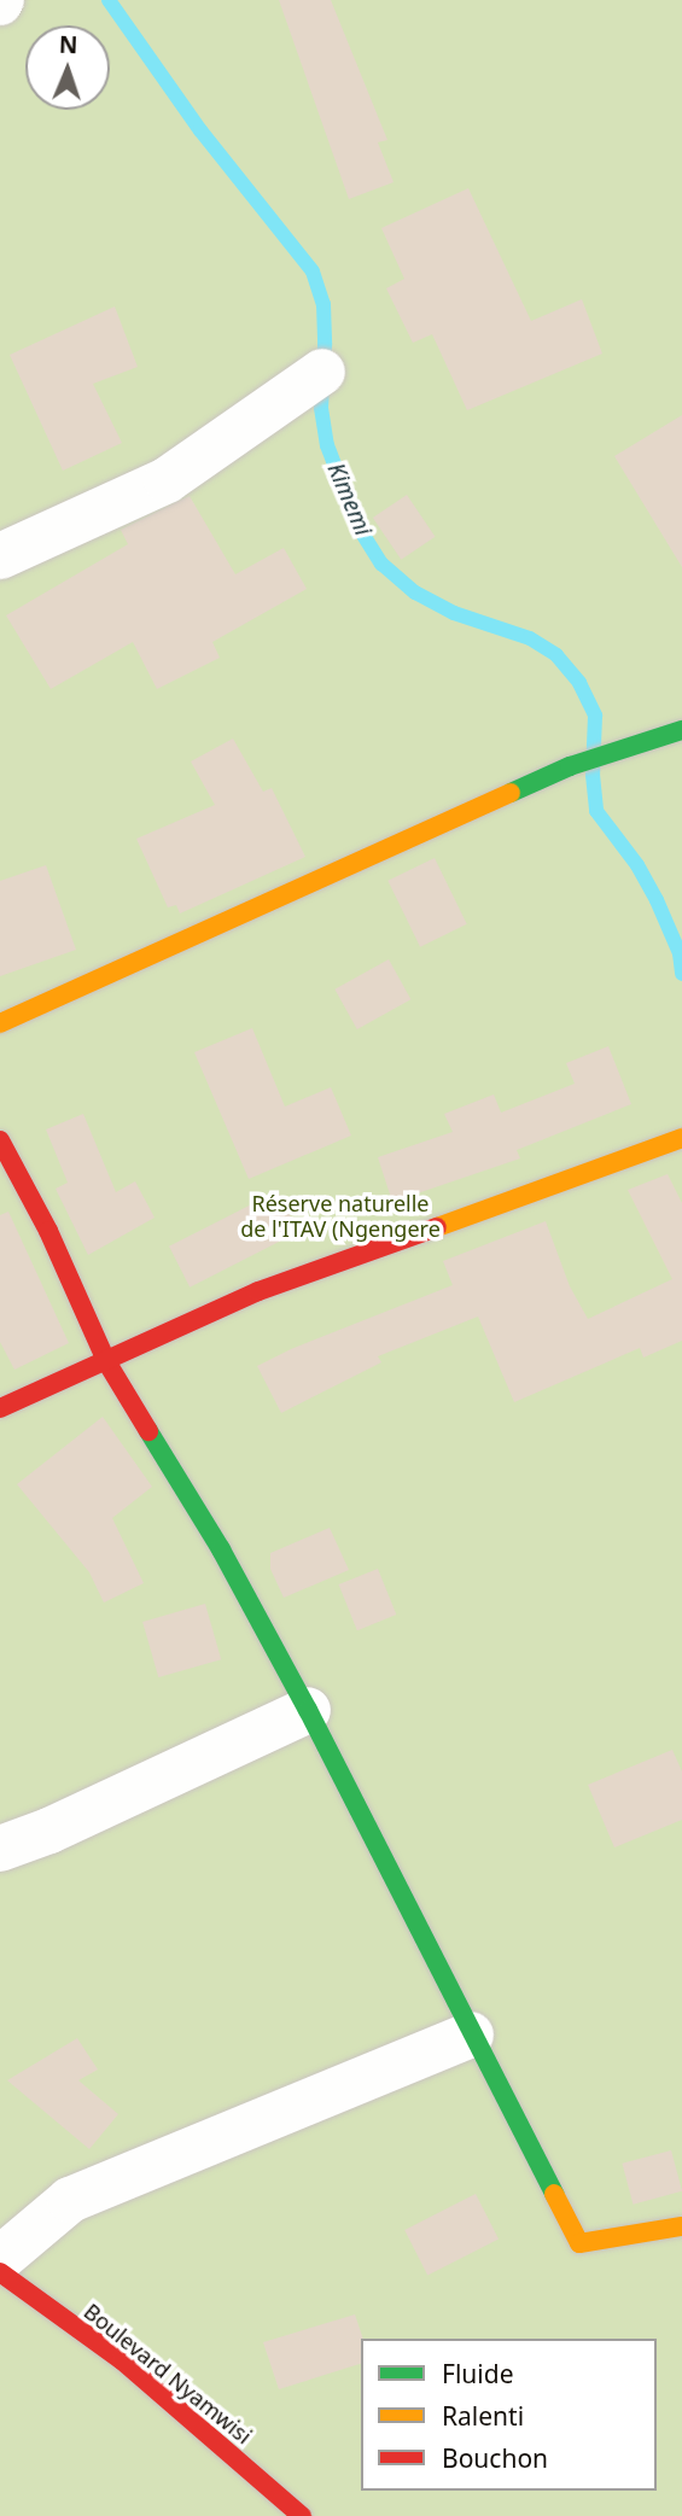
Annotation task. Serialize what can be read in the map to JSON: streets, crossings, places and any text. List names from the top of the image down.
{
  "streets": {
    "street": ["Boulevard Nyamwisi"]
  },
  "water": ["Kimemi"],
  "parks": ["Réserve naturelle de l'ITAV (Ngengere"],
  "legend": ["Fluide", "Ralenti", "Bouchon"],
  "north": "top"
}
